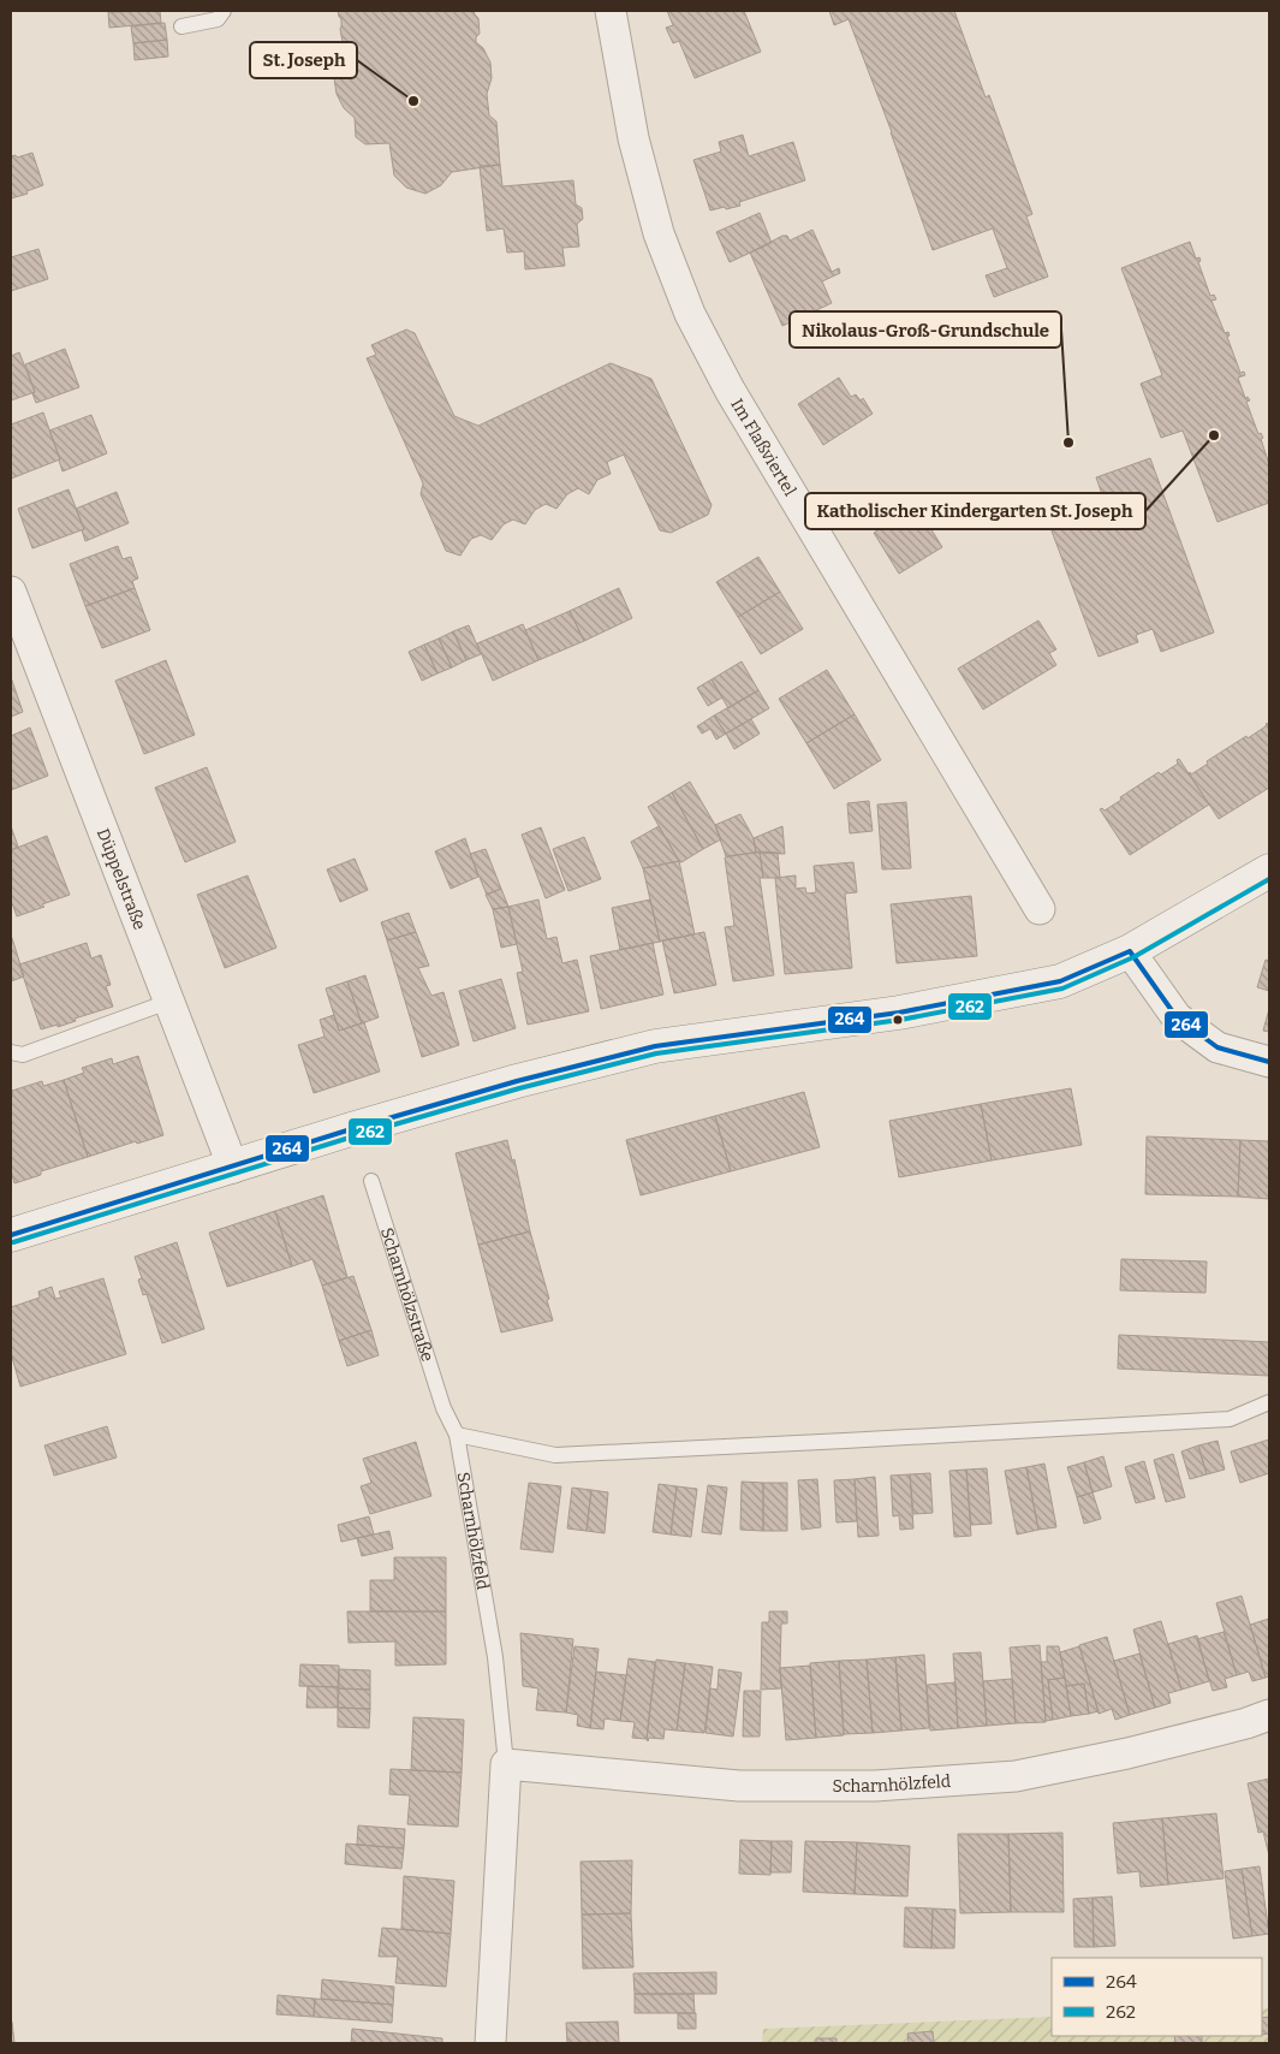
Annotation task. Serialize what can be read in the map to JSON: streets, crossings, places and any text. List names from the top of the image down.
{
  "streets": {
    "street": ["Im Flaßviertel", "Düppelstraße", "Scharnhölzfeld"],
    "lane": ["Scharnhölzstraße"]
  },
  "crossings": [
    ["Scharnhölzstraße", "Scharnhölzfeld"]
  ],
  "places": ["St. Joseph", "Katholischer Kindergarten St. Joseph", "Nikolaus-Groß-Grundschule"],
  "lines": ["transit line 262", "transit line 264"],
  "legend": ["264", "262"]
}
